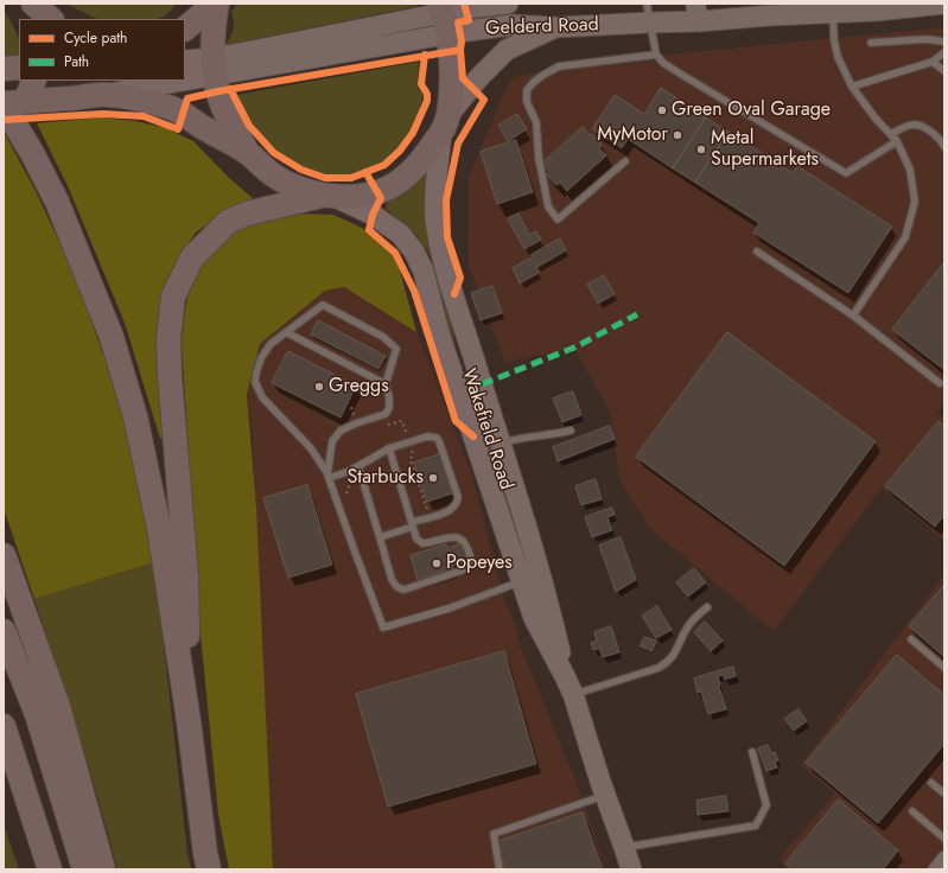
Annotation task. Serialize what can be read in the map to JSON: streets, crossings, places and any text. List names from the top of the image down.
{
  "streets": {
    "highway": ["Gelderd Road"],
    "main road": ["Wakefield Road"]
  },
  "places": [
    "Green Oval Garage",
    "MyMotor",
    "Metal Supermarkets",
    "Greggs",
    "Starbucks",
    "Popeyes"
  ],
  "legend": ["Cycle path", "Path"]
}
